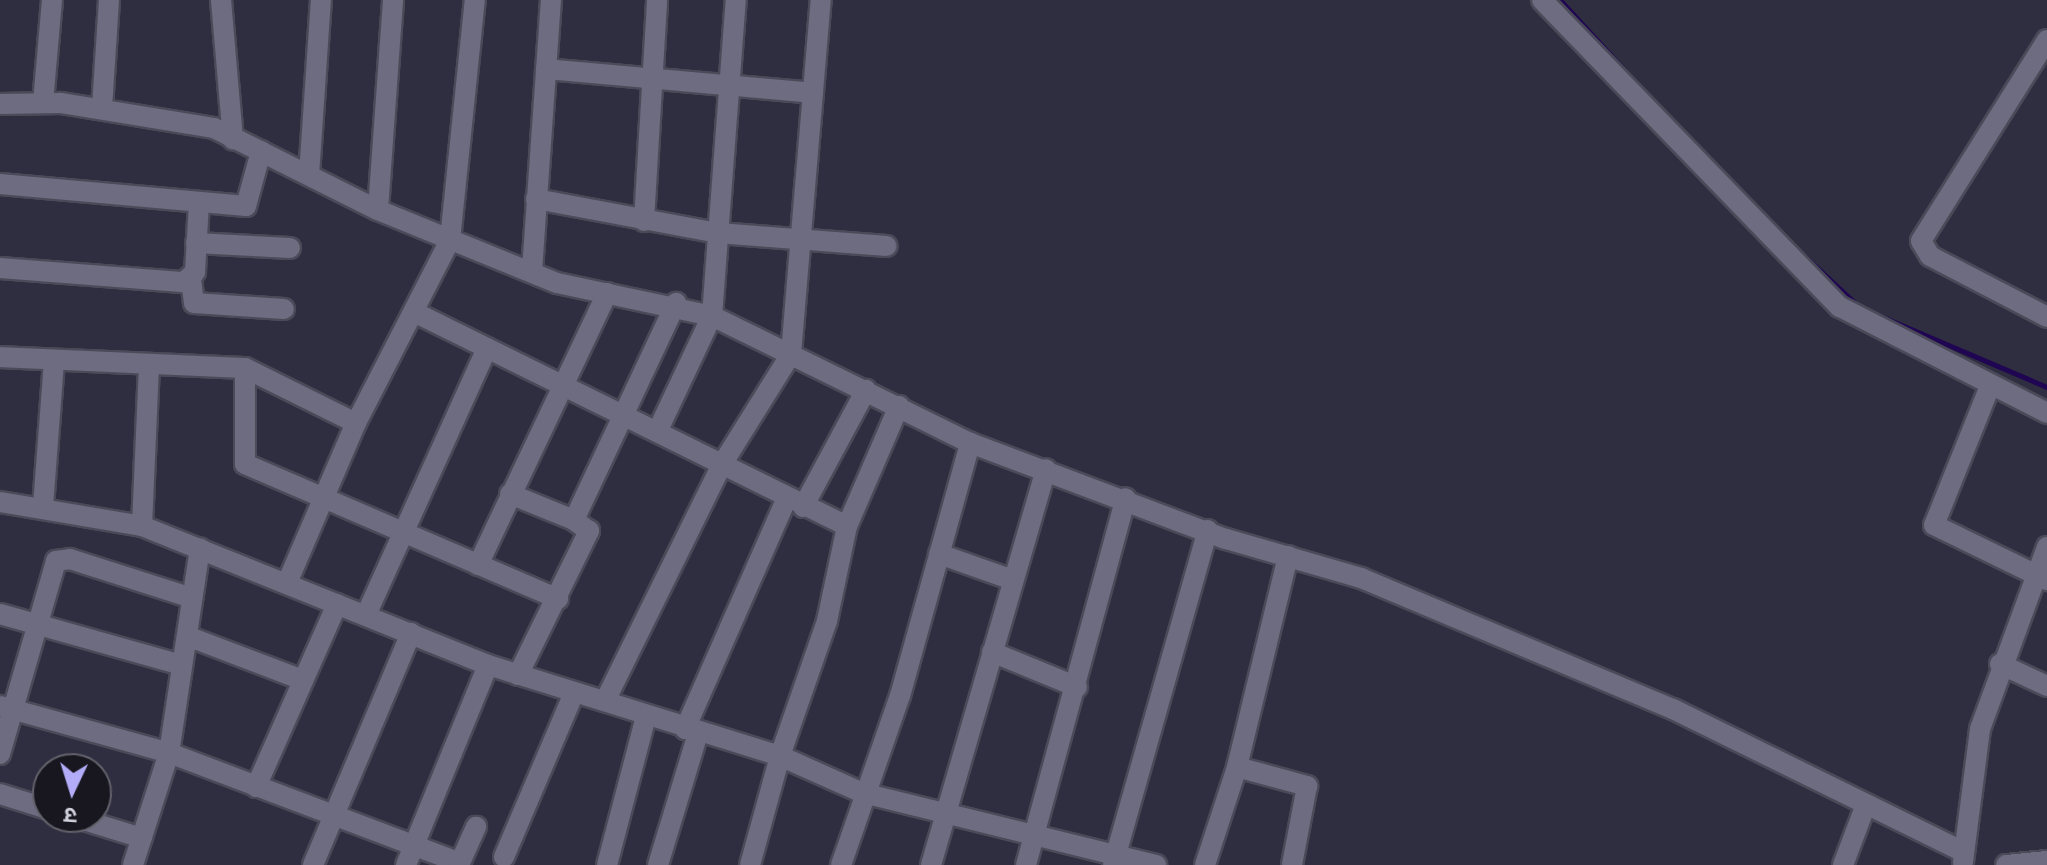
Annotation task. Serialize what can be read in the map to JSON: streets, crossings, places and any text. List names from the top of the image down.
{
  "north": "bottom"
}
